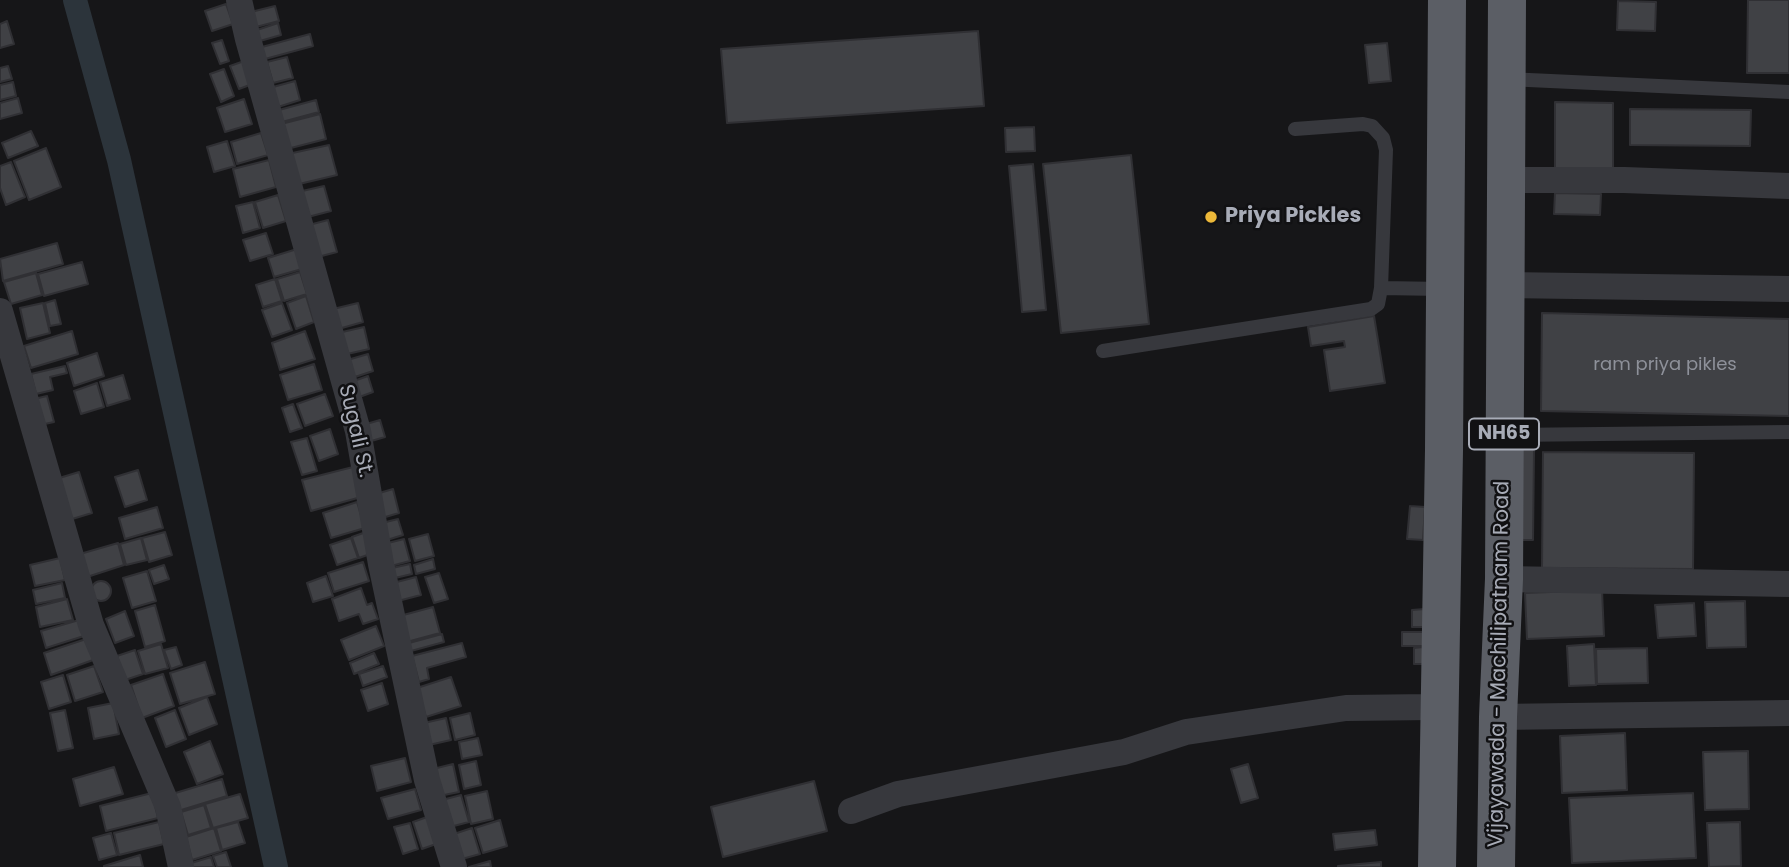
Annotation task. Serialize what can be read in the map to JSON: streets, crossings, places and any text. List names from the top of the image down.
{
  "streets": {
    "highway": ["NH65", "Vijayawada - Machilipatnam Road"],
    "street": ["Sugali St."]
  },
  "places": ["Priya Pickles"],
  "house_numbers": ["ram priya pikles"]
}
